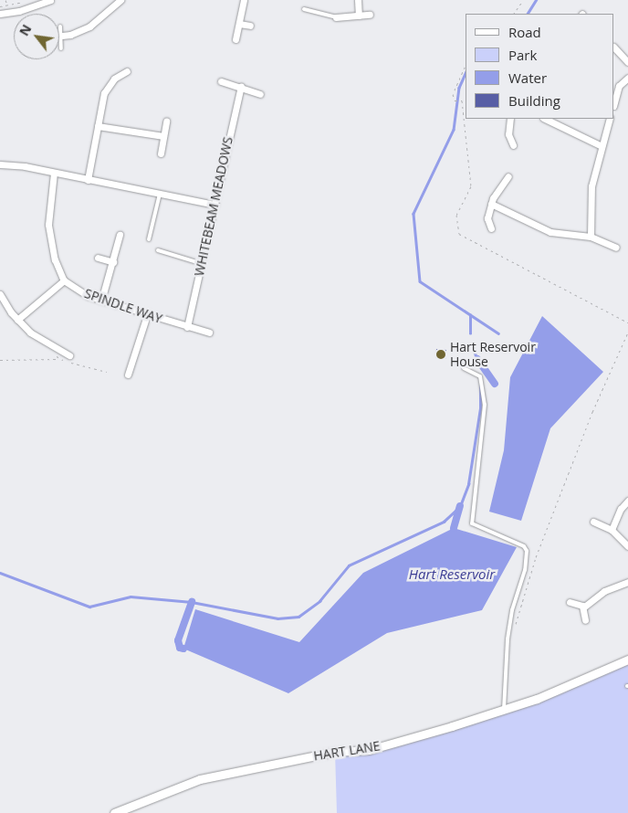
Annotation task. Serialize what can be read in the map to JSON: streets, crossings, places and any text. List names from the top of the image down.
{
  "streets": {
    "street": ["WHITEBEAM MEADOWS", "SPINDLE WAY", "HART LANE"]
  },
  "crossings": [
    ["WHITEBEAM MEADOWS", "SPINDLE WAY"]
  ],
  "water": ["Hart Reservoir"],
  "places": ["Hart Reservoir House"],
  "legend": [
    "Road",
    "Park",
    "Water",
    "Building"
  ],
  "north": "top left"
}
